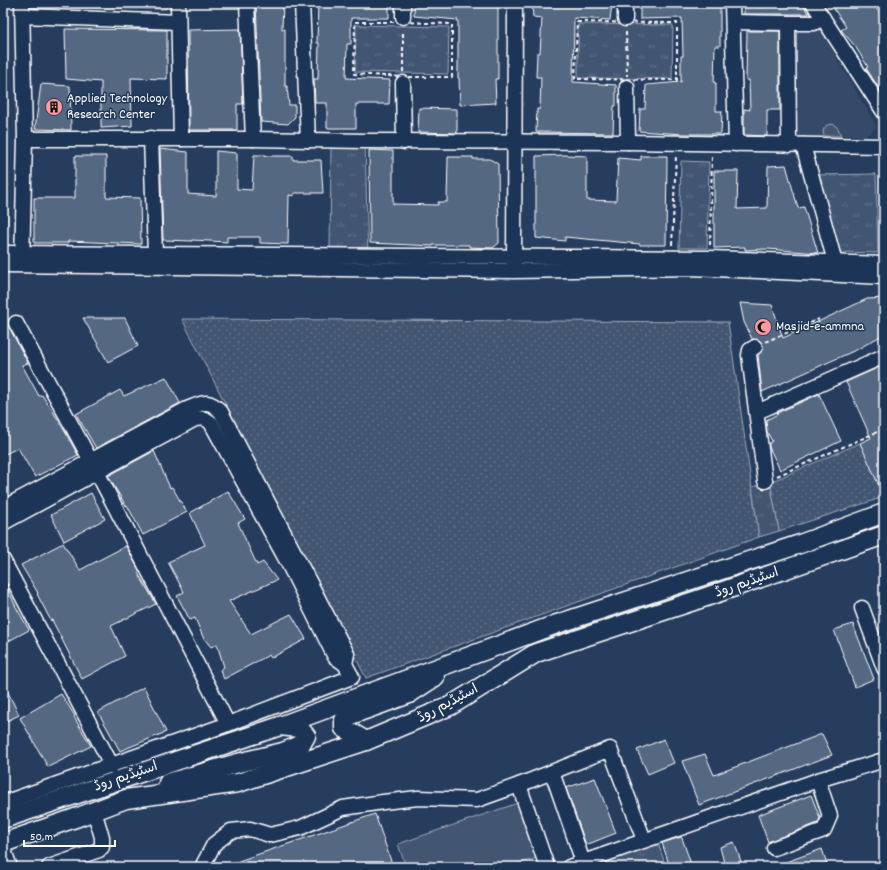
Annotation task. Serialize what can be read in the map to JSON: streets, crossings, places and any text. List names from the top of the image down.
{
  "streets": {
    "main road": ["اسٹیڈیم روڈ"]
  },
  "places": {
    "building": ["Applied Technology Research Center"],
    "mosque": ["Masjid-e-ammna"]
  },
  "scale_bar": "50 m"
}
